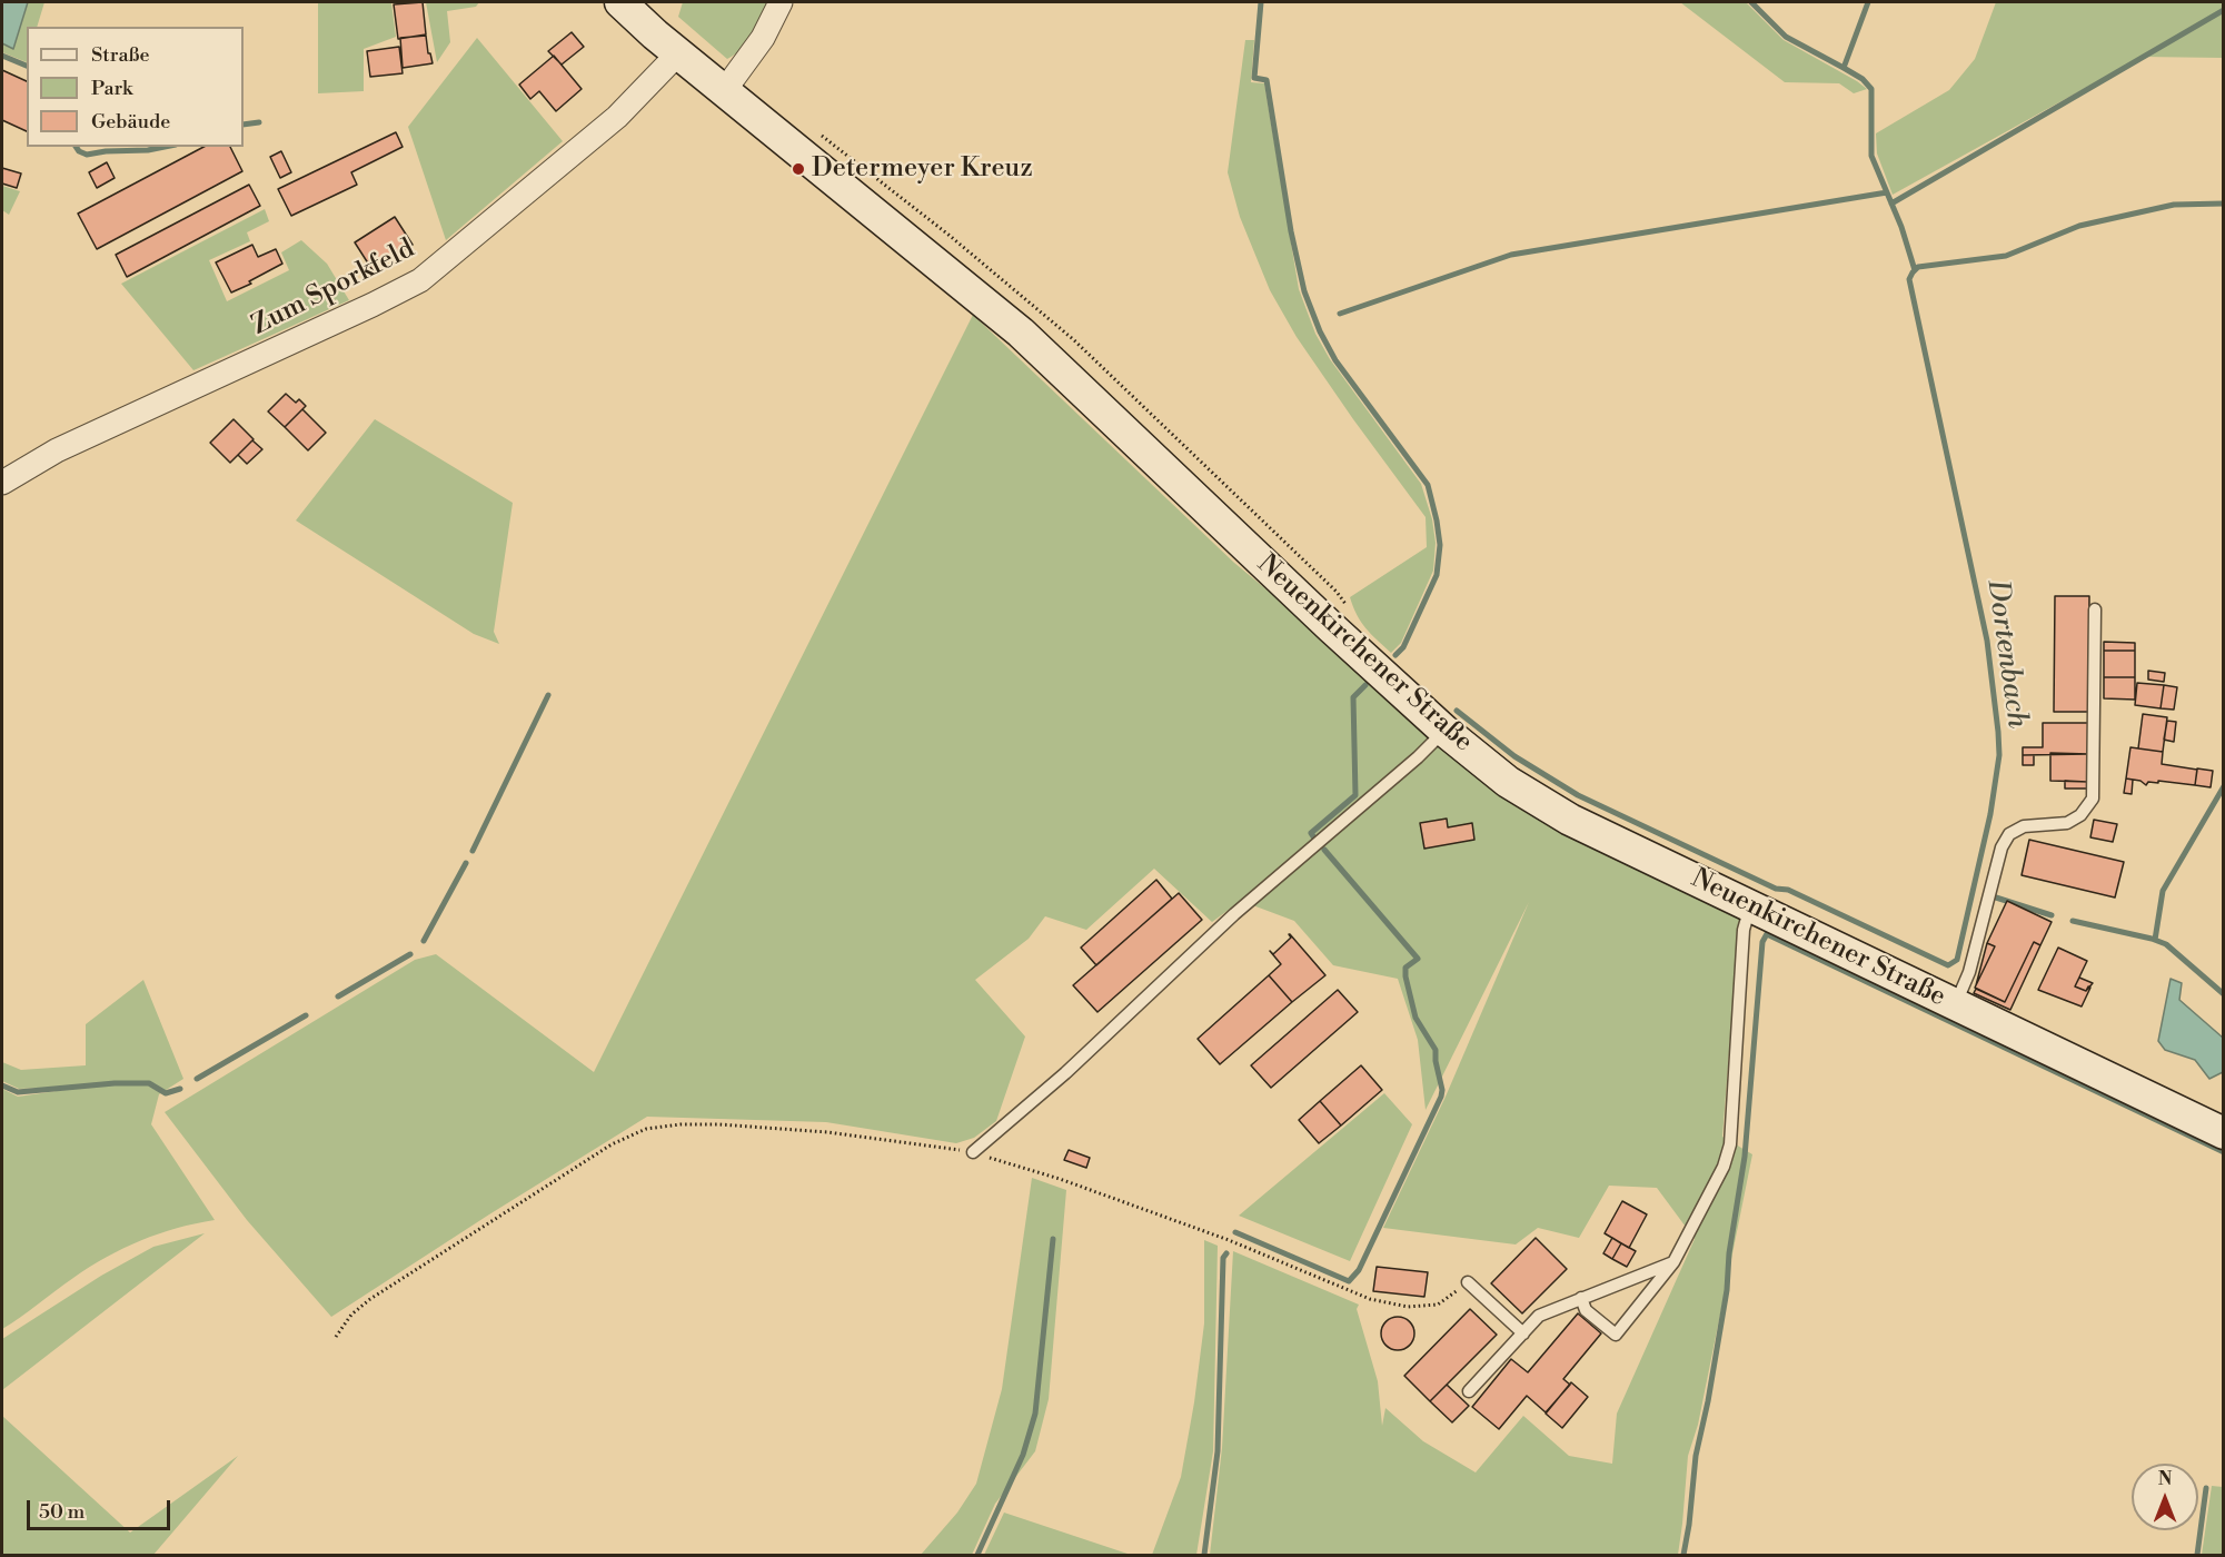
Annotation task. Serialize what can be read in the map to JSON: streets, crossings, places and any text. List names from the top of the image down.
{
  "streets": {
    "street": ["Zum Sporkfeld", "Neuenkirchener Straße"]
  },
  "crossings": [
    ["Zum Sporkfeld", "Neuenkirchener Straße"]
  ],
  "water": ["Dortenbach"],
  "places": ["Determeyer Kreuz"],
  "legend": ["Straße", "Park", "Gebäude"],
  "scale_bar": "50 m",
  "north": "top"
}
